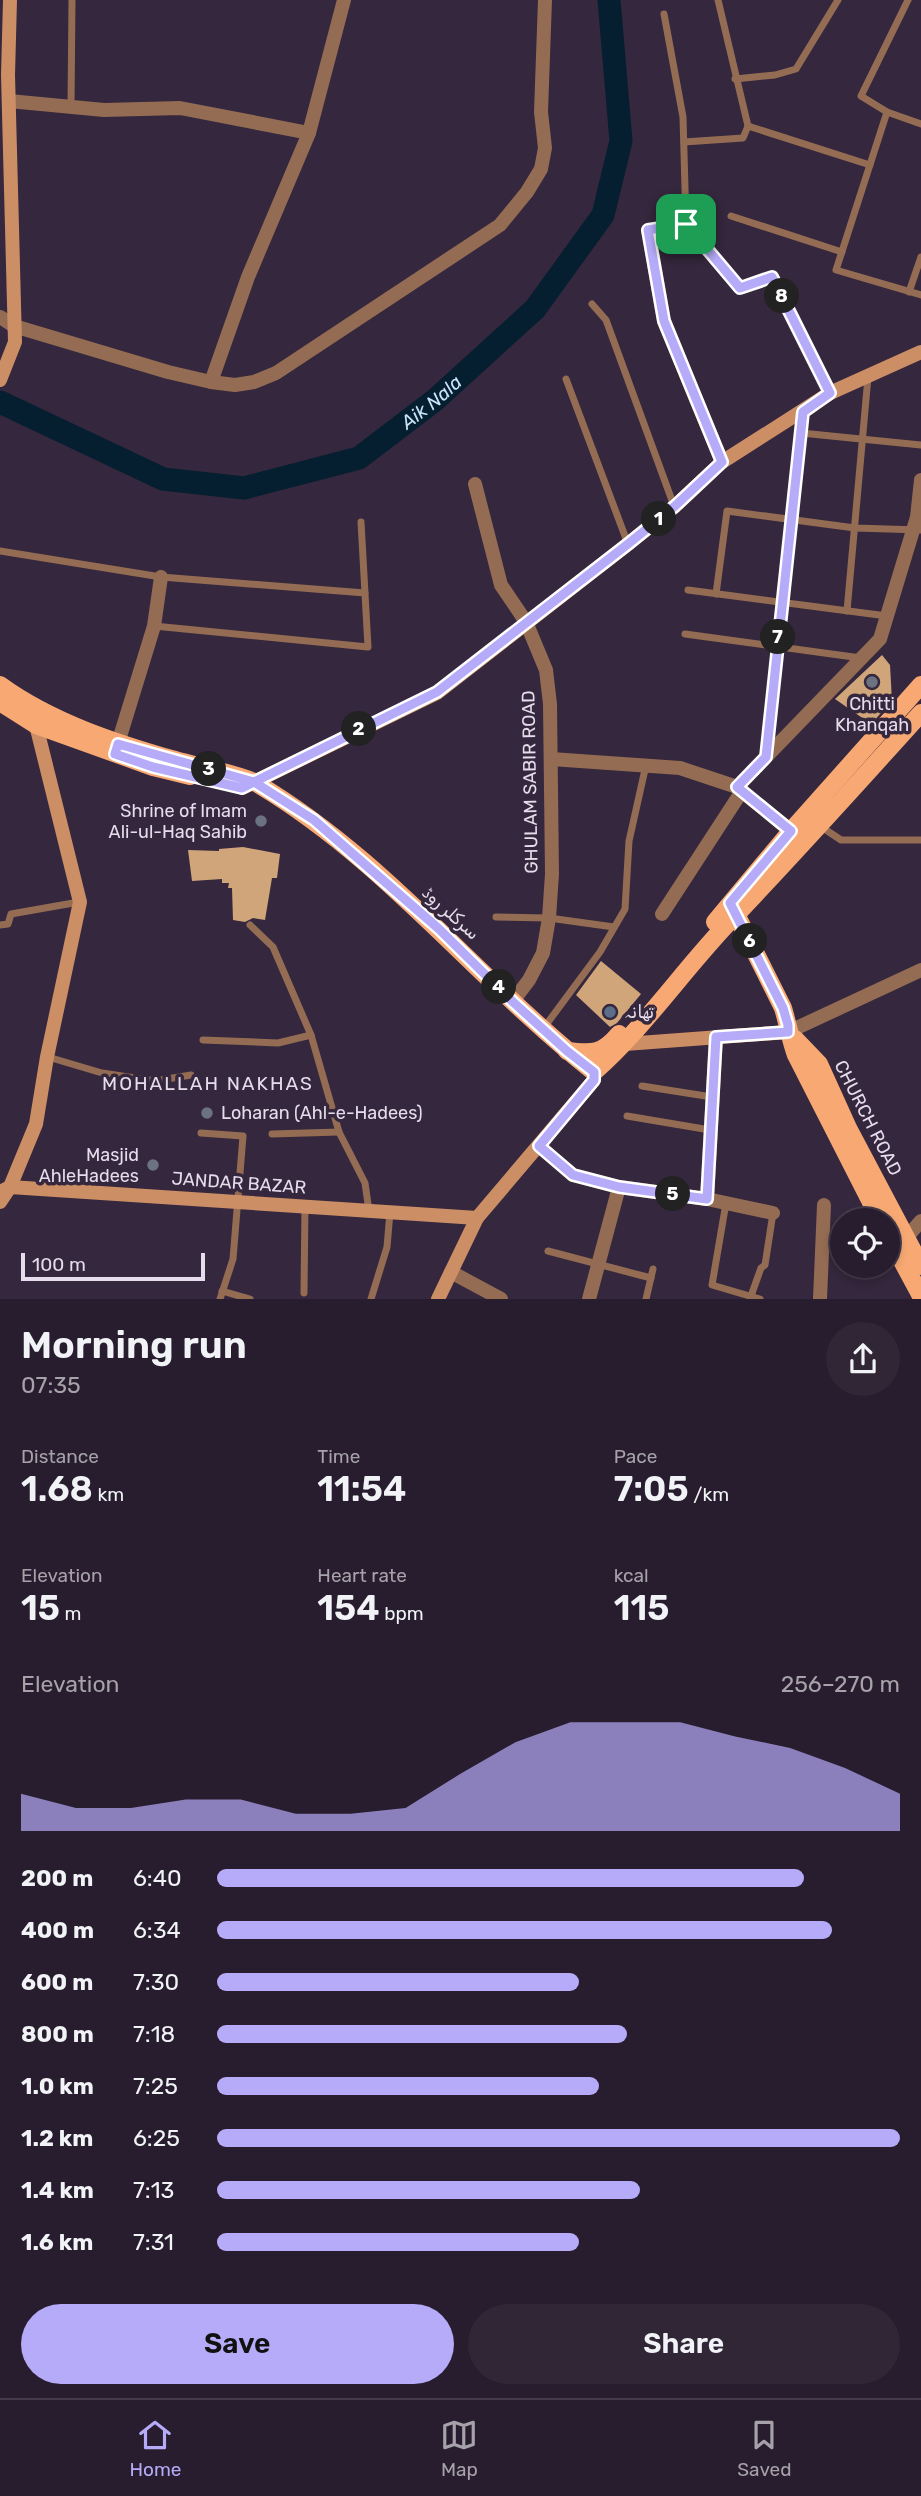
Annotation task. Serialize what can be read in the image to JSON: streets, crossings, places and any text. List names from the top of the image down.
{
  "streets": {
    "main road": ["سرکلر روڈ", "CHURCH ROAD"],
    "street": ["GHULAM SABIR ROAD", "JANDAR BAZAR"]
  },
  "crossings": [
    ["GHULAM SABIR ROAD", "سرکلر روڈ"]
  ],
  "districts": ["MOHALLAH NAKHAS"],
  "water": ["Aik Nala"],
  "places": [
    "Chitti Khanqah",
    "Shrine of Imam Ali-ul-Haq Sahib",
    "تھانہ",
    "Loharan (Ahl-e-Hadees)",
    "Masjid AhleHadees"
  ],
  "scale_bar": "100 m",
  "page": {
    "pins": [
      "8",
      "1",
      "7",
      "2",
      "3",
      "6",
      "4",
      "5"
    ],
    "scale": "100 m",
    "heading": ["Morning run", "07:35"],
    "stats": [
      ["Distance", "1.68 km"],
      ["Time", "11:54"],
      ["Pace", "7:05 /km"],
      ["Elevation", "15 m"],
      ["Heart rate", "154 bpm"],
      ["kcal", "115"]
    ],
    "chart": ["Elevation", "256–270 m"],
    "list": [
      {
        "name": "200 m",
        "note": "6:40"
      },
      {
        "name": "400 m",
        "note": "6:34"
      },
      {
        "name": "600 m",
        "note": "7:30"
      },
      {
        "name": "800 m",
        "note": "7:18"
      },
      {
        "name": "1.0 km",
        "note": "7:25"
      },
      {
        "name": "1.2 km",
        "note": "6:25"
      },
      {
        "name": "1.4 km",
        "note": "7:13"
      },
      {
        "name": "1.6 km",
        "note": "7:31"
      }
    ],
    "buttons": ["Save", "Share"],
    "tabs": ["Home", "Map", "Saved"]
  }
}
